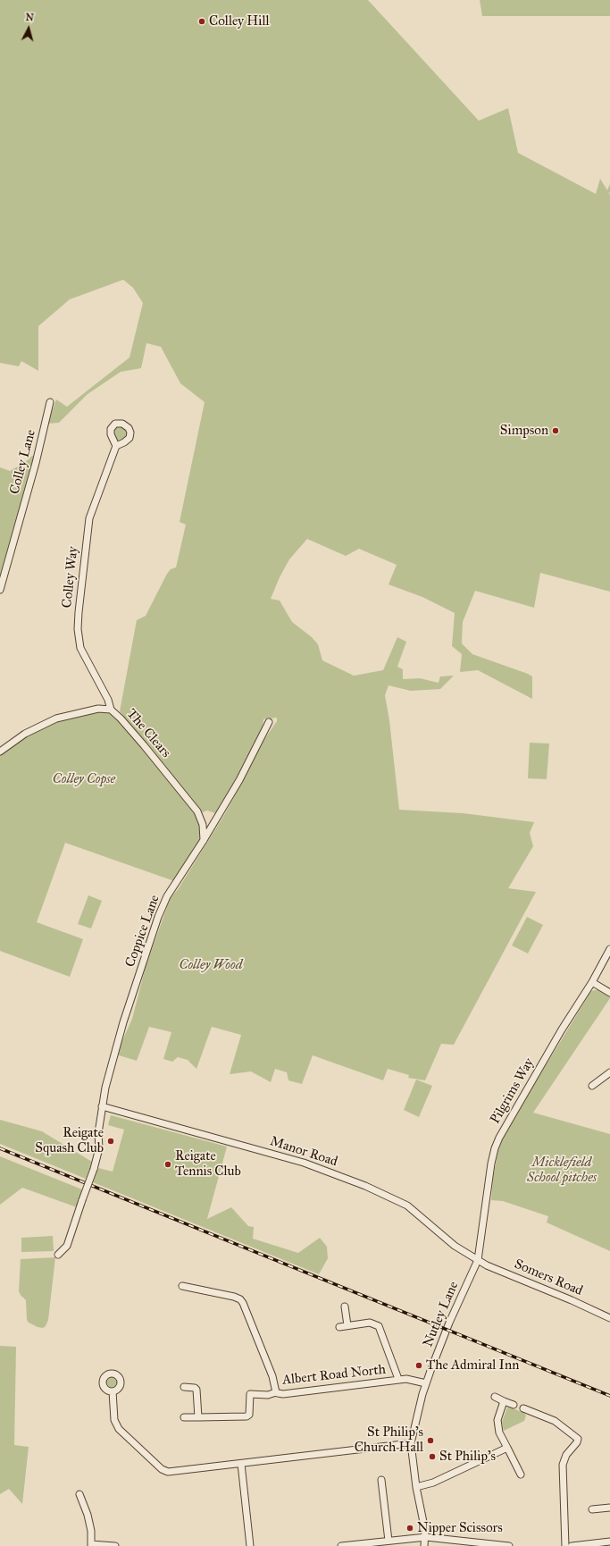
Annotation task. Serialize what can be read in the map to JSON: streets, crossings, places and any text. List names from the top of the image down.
{
  "streets": {
    "street": [
      "Colley Lane",
      "Colley Way",
      "The Clears",
      "Coppice Lane",
      "Pilgrims Way",
      "Manor Road",
      "Somers Road",
      "Nutley Lane",
      "Albert Road North"
    ]
  },
  "crossings": [
    ["Colley Way", "The Clears"],
    ["The Clears", "Coppice Lane"],
    ["Coppice Lane", "Manor Road"],
    ["Pilgrims Way", "Manor Road"],
    ["Pilgrims Way", "Somers Road"],
    ["Pilgrims Way", "Nutley Lane"],
    ["Manor Road", "Somers Road"],
    ["Manor Road", "Nutley Lane"],
    ["Somers Road", "Nutley Lane"],
    ["Nutley Lane", "Albert Road North"]
  ],
  "parks": ["Colley Copse", "Colley Wood", "Micklefield School pitches"],
  "places": [
    "Colley Hill",
    "Simpson",
    "Reigate Squash Club",
    "Reigate Tennis Club",
    "The Admiral Inn",
    "St Philip's Church Hall",
    "St Philip's",
    "Nipper Scissors"
  ],
  "north": "top"
}
